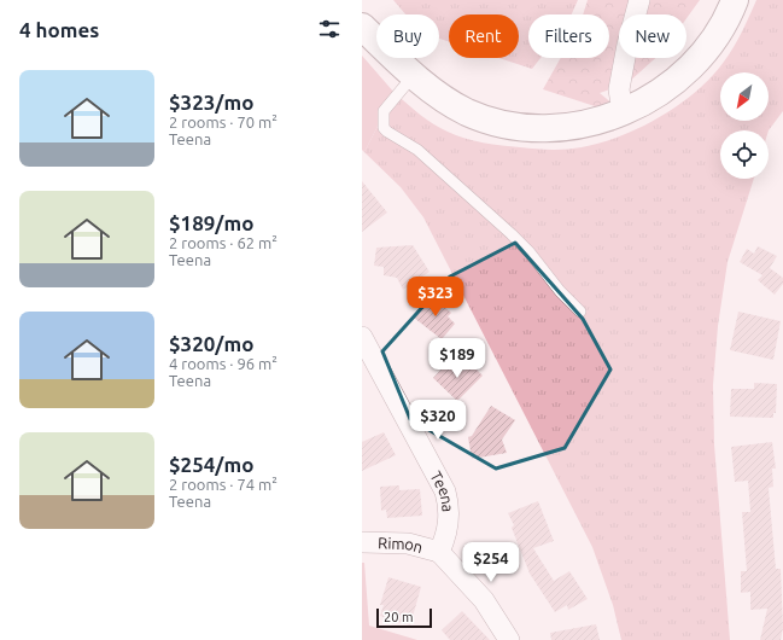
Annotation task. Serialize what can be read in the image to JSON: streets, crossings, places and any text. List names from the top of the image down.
{
  "streets": {
    "street": ["Teena", "Rimon"]
  },
  "crossings": [
    ["Teena", "Rimon"]
  ],
  "scale_bar": "20 m",
  "north": "bottom left",
  "page": {
    "heading": "4 homes",
    "chip": [
      "Buy",
      "Rent",
      "Filters",
      "New"
    ],
    "list": [
      {
        "name": "$323/mo",
        "note": "2 rooms · 70 m² · Teena"
      },
      {
        "name": "$189/mo",
        "note": "2 rooms · 62 m² · Teena"
      },
      {
        "name": "$320/mo",
        "note": "4 rooms · 96 m² · Teena"
      },
      {
        "name": "$254/mo",
        "note": "2 rooms · 74 m² · Teena"
      }
    ],
    "price": [
      "$323",
      "$189",
      "$320",
      "$254"
    ],
    "scale": "20 m"
  }
}
